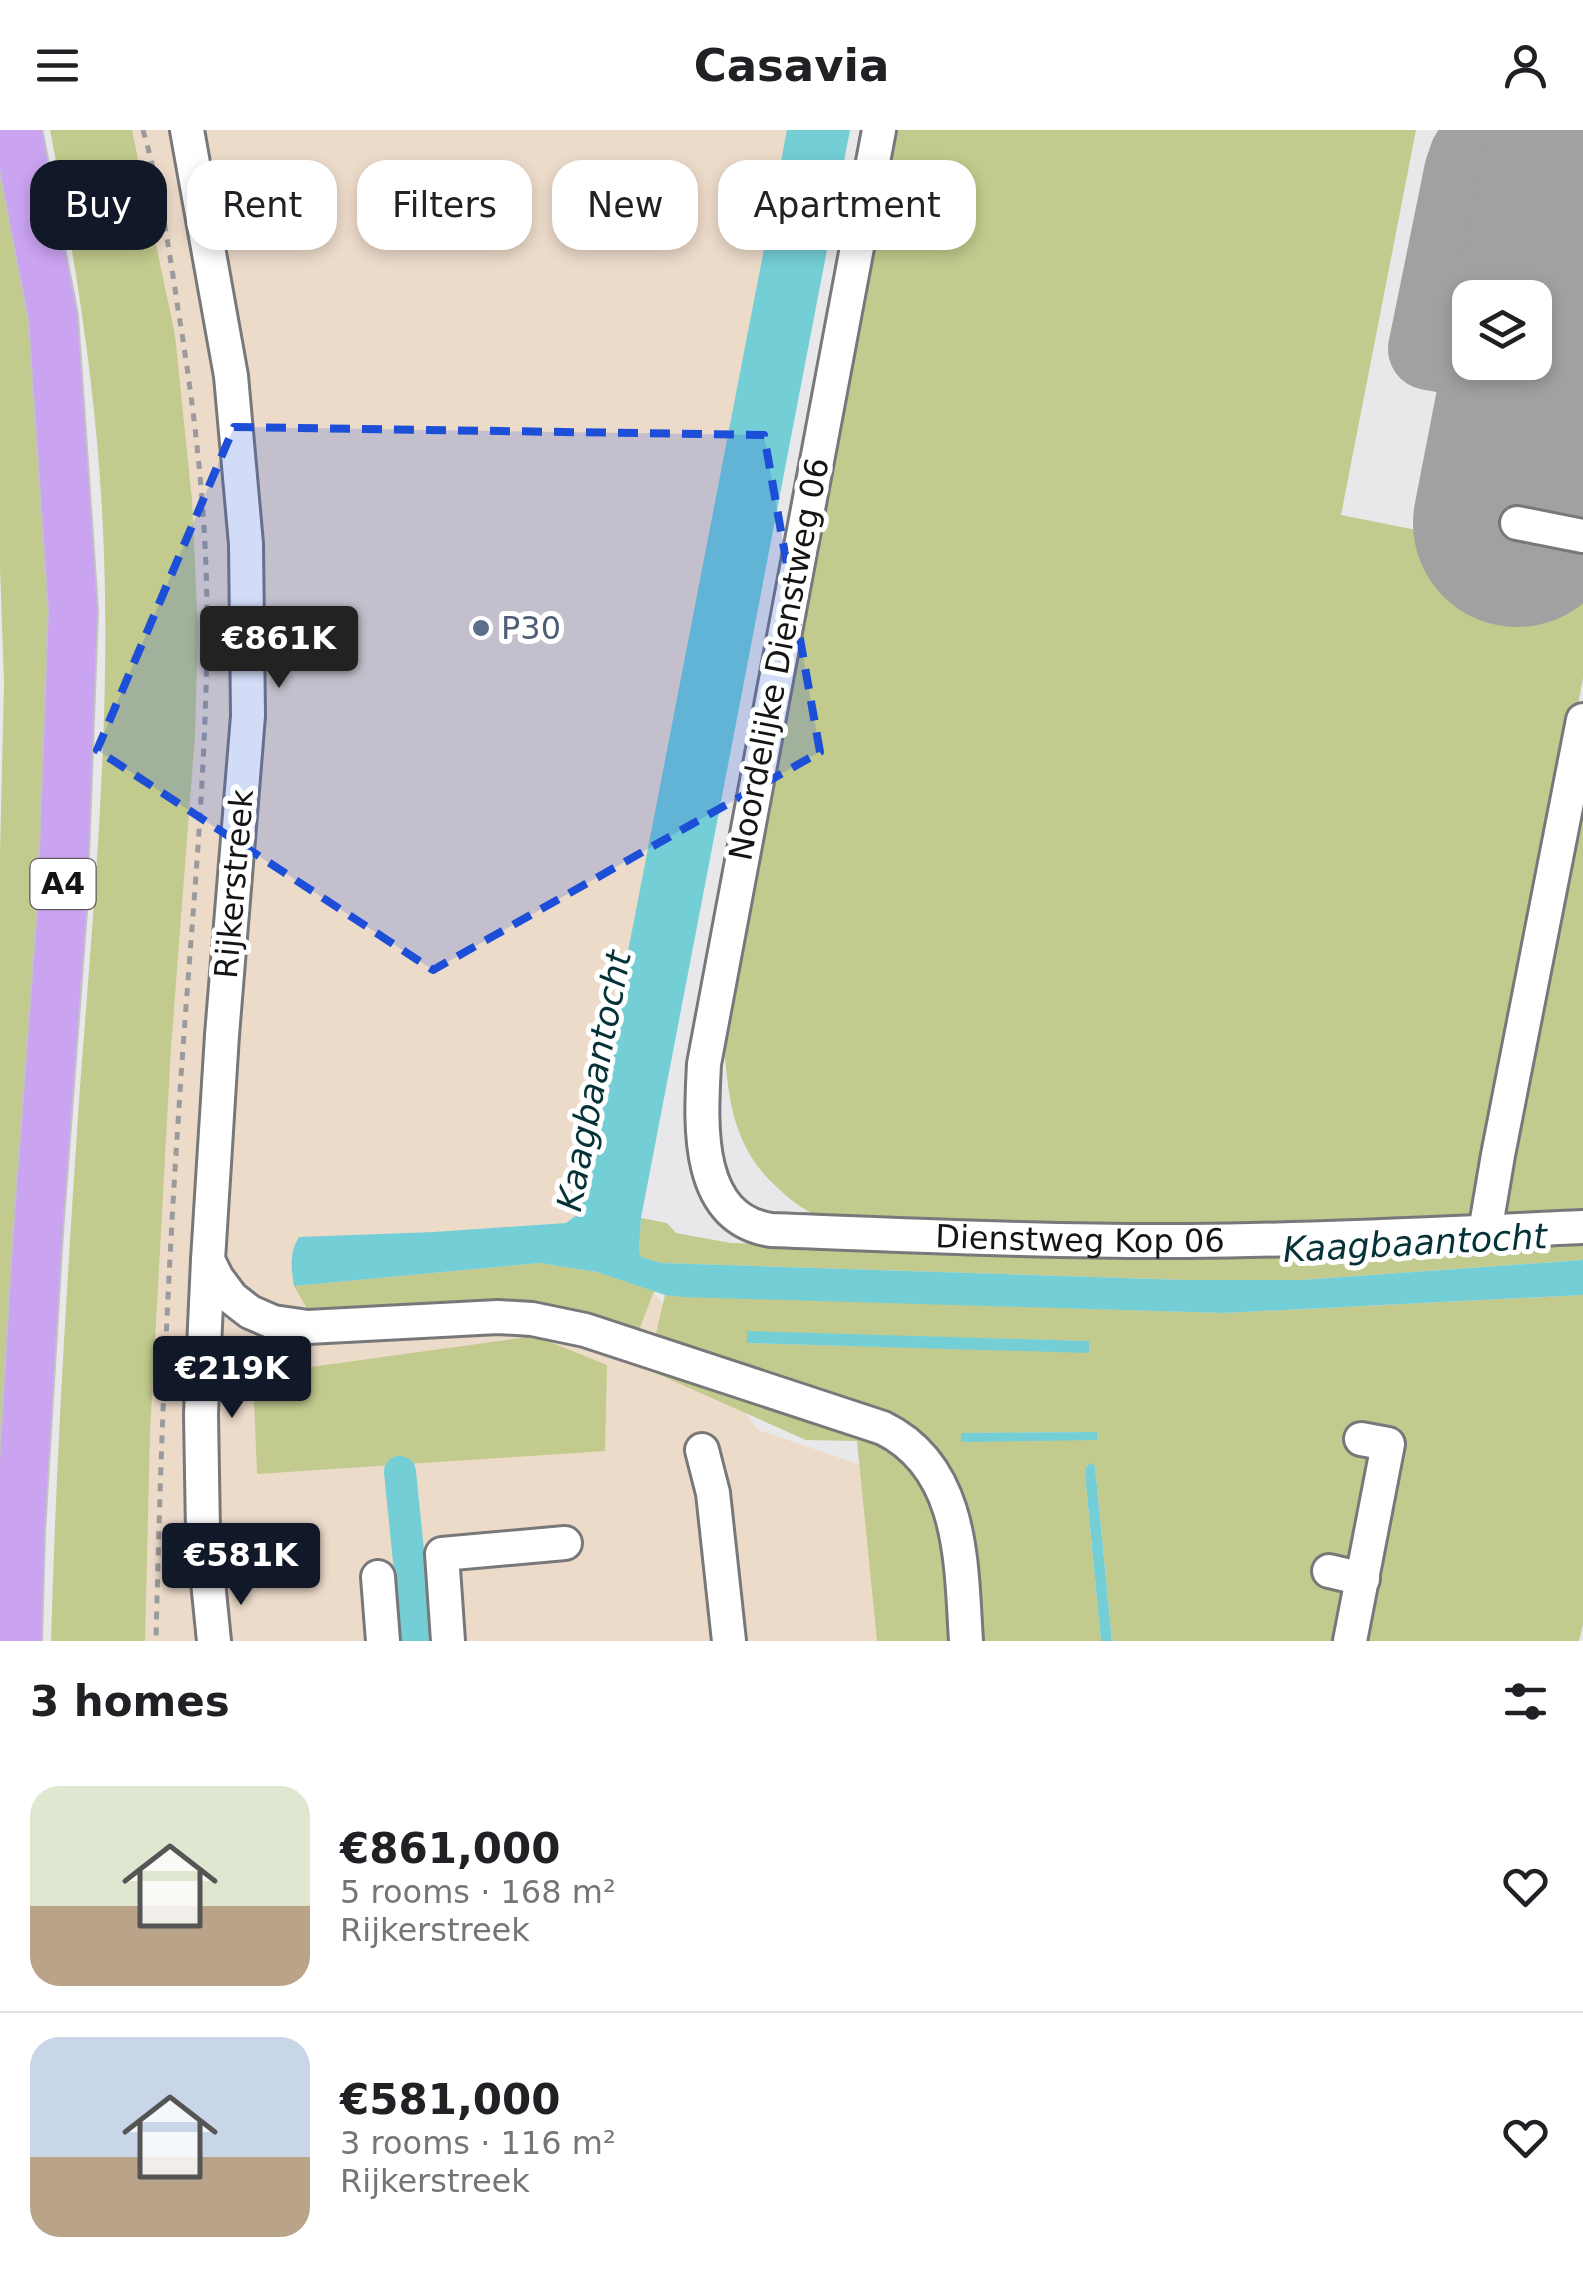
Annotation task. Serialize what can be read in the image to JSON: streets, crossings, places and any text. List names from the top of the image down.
{
  "streets": {
    "highway": ["A4"],
    "street": ["Noordelijke Dienstweg 06", "Rijkerstreek", "Dienstweg Kop 06"]
  },
  "crossings": [
    ["Noordelijke Dienstweg 06", "Dienstweg Kop 06"]
  ],
  "water": ["Kaagbaantocht"],
  "places": ["P30"],
  "page": {
    "header": "Casavia",
    "chip": [
      "Buy",
      "Rent",
      "Filters",
      "New",
      "Apartment"
    ],
    "price": ["€861K", "€219K", "€581K"],
    "heading": "3 homes",
    "list": [
      {
        "name": "€861,000",
        "note": "5 rooms · 168 m² · Rijkerstreek"
      },
      {
        "name": "€581,000",
        "note": "3 rooms · 116 m² · Rijkerstreek"
      }
    ]
  }
}
